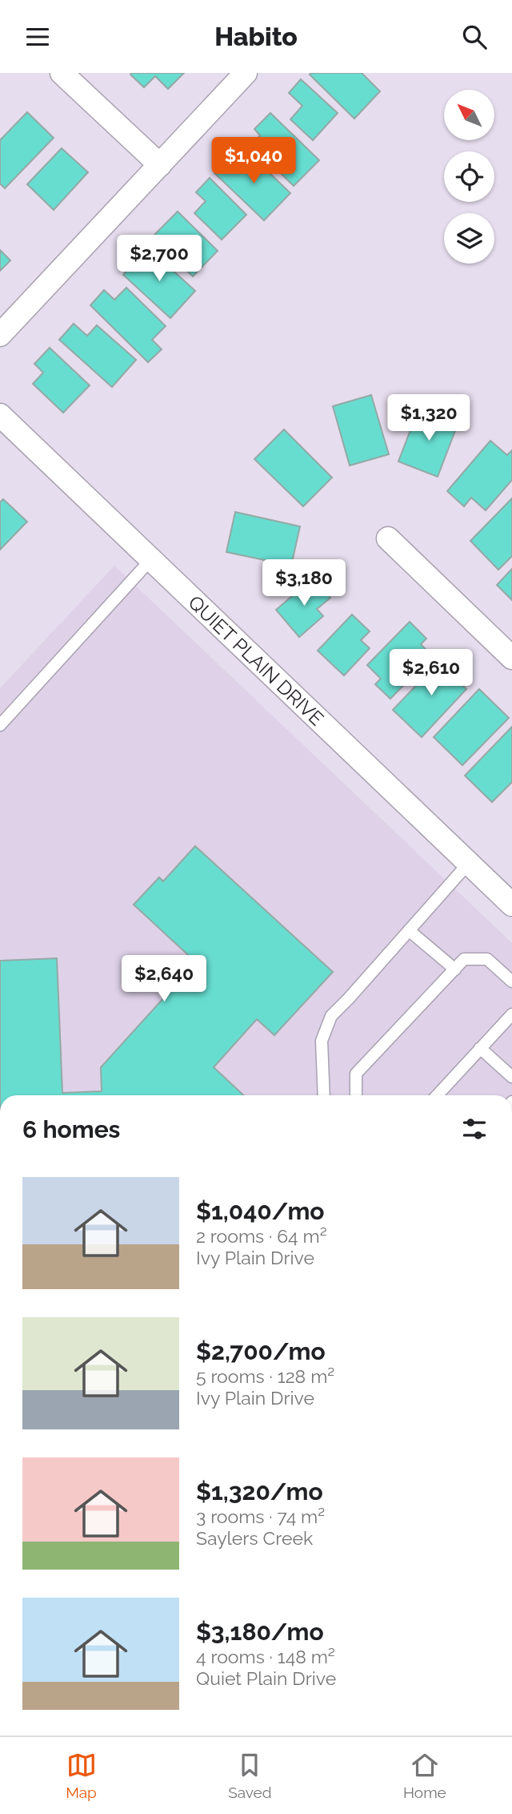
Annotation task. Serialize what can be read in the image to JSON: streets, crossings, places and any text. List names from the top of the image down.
{
  "streets": {
    "street": ["QUIET PLAIN DRIVE"]
  },
  "north": "top left",
  "page": {
    "header": "Habito",
    "price": [
      "$1,040",
      "$2,700",
      "$1,320",
      "$3,180",
      "$2,610",
      "$2,640"
    ],
    "heading": "6 homes",
    "list": [
      {
        "name": "$1,040/mo",
        "note": "2 rooms · 64 m² · Ivy Plain Drive"
      },
      {
        "name": "$2,700/mo",
        "note": "5 rooms · 128 m² · Ivy Plain Drive"
      },
      {
        "name": "$1,320/mo",
        "note": "3 rooms · 74 m² · Saylers Creek"
      },
      {
        "name": "$3,180/mo",
        "note": "4 rooms · 148 m² · Quiet Plain Drive"
      }
    ],
    "tabs": ["Map", "Saved", "Home"]
  }
}
